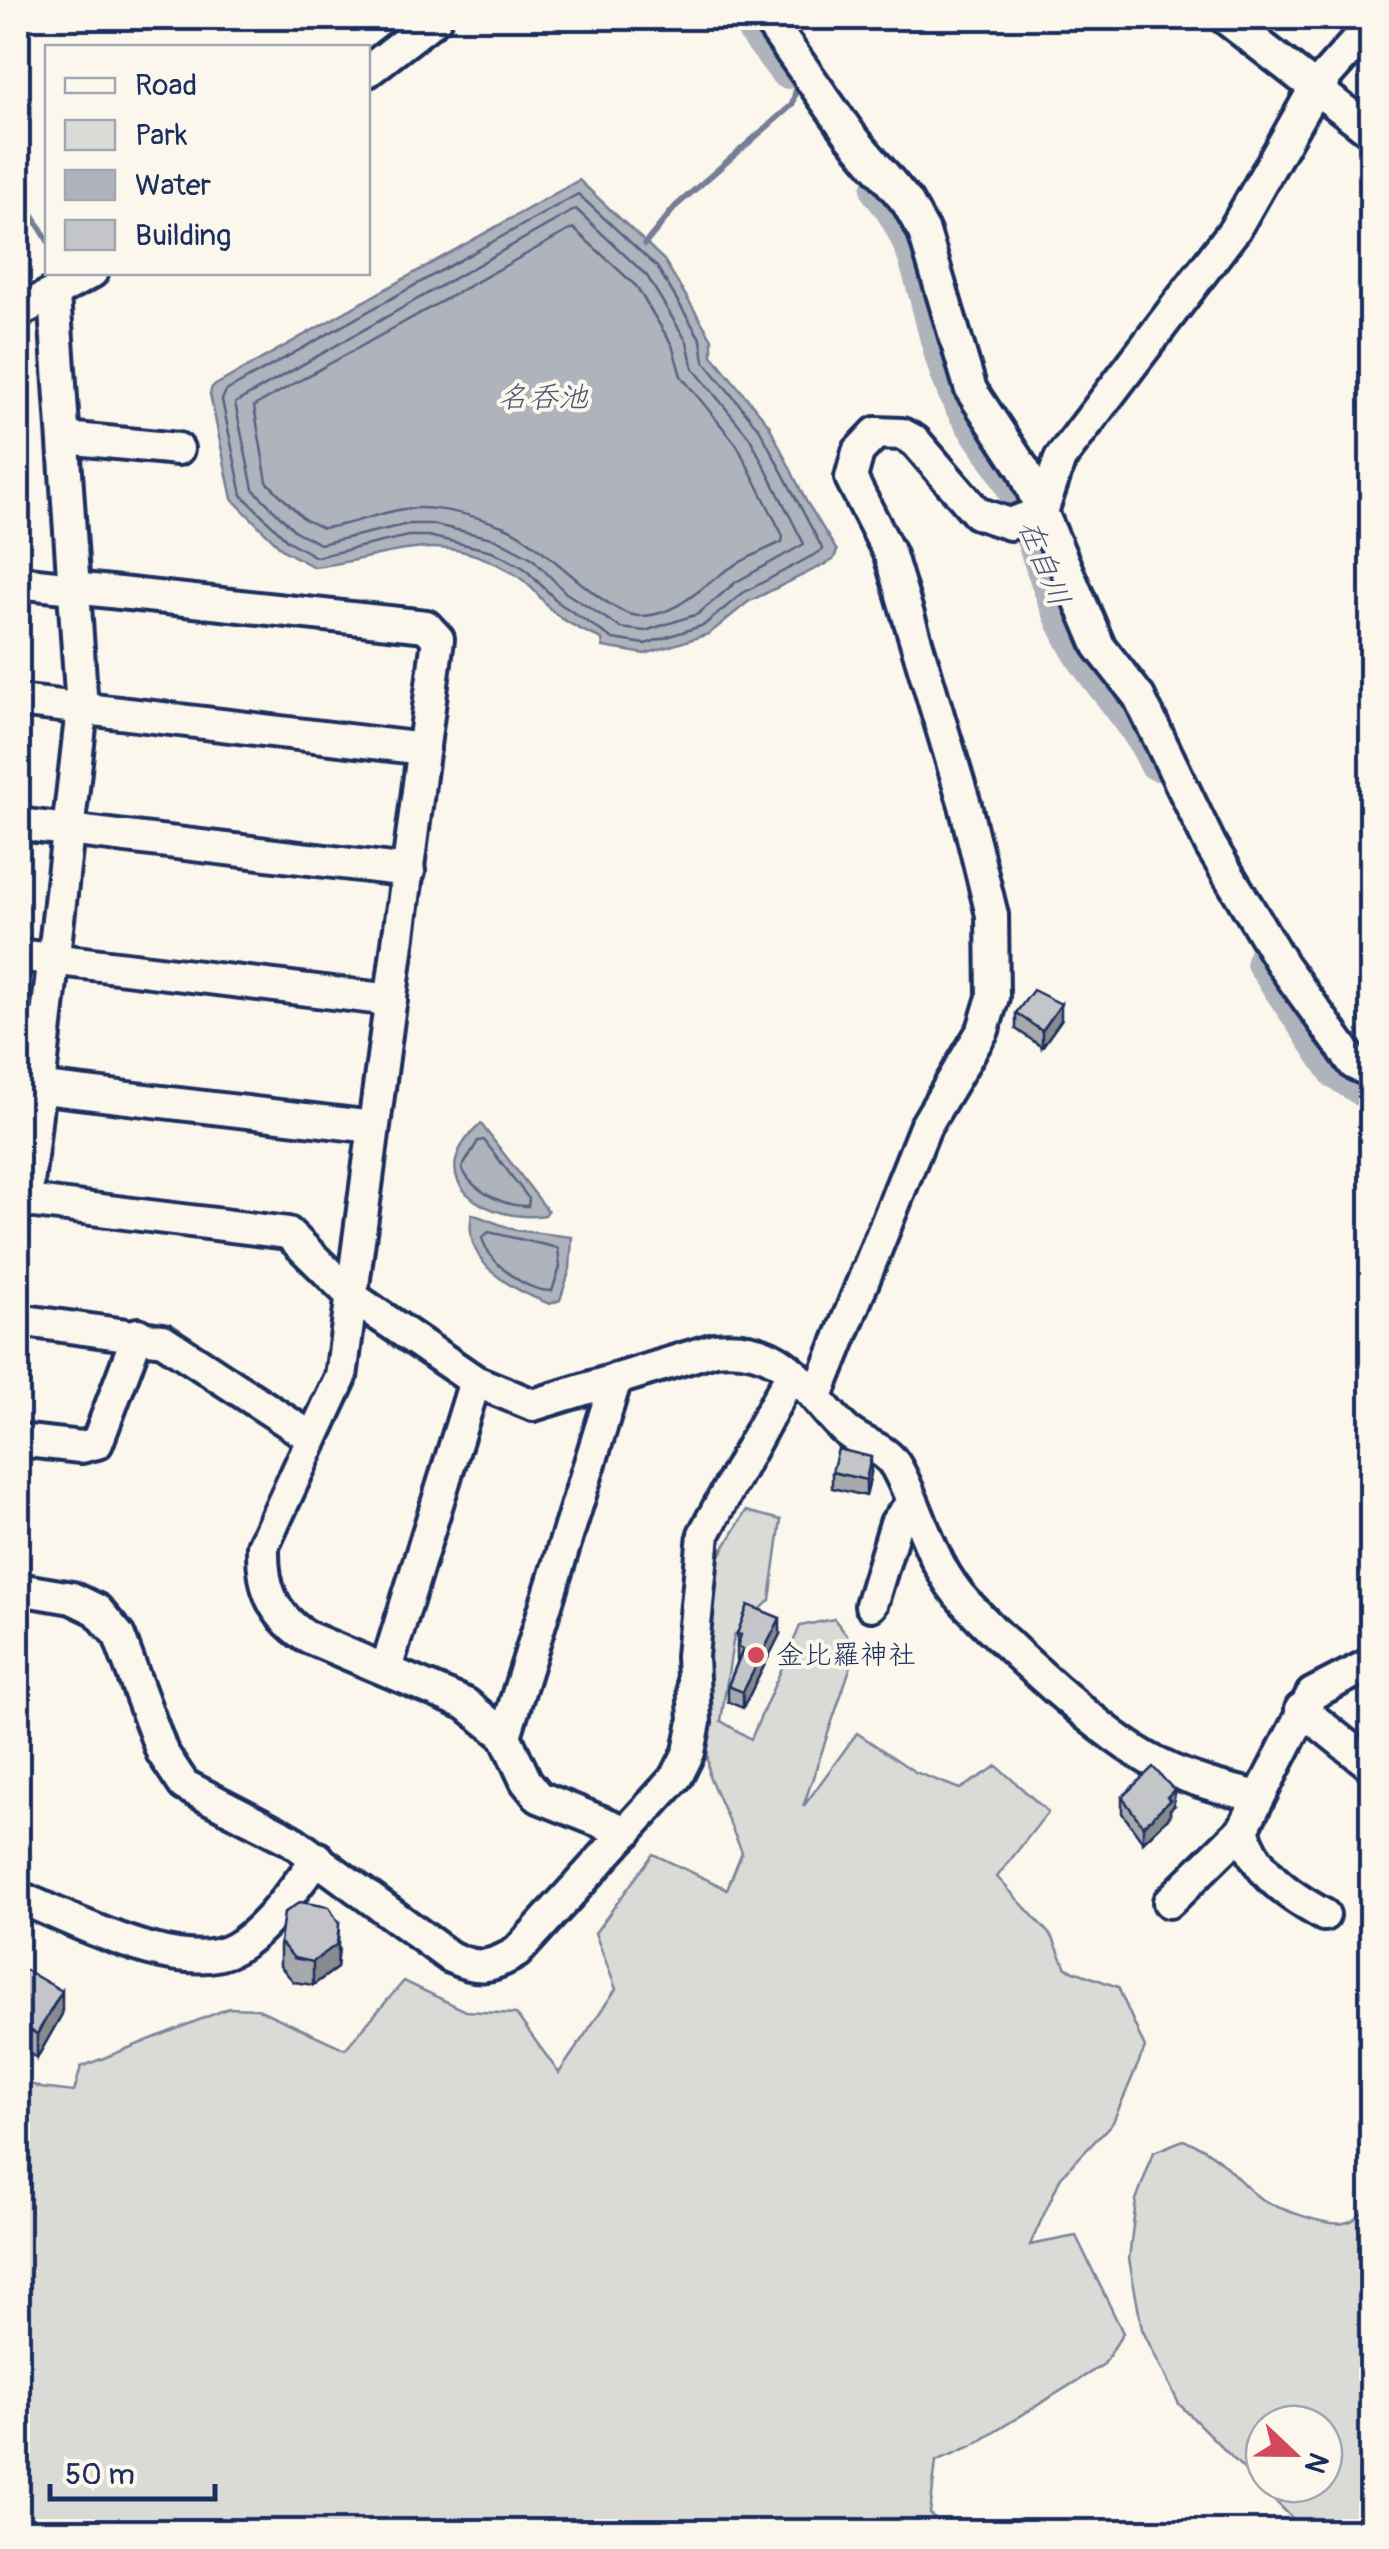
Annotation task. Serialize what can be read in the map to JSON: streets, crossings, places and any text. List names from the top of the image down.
{
  "water": ["名呑池", "在自川"],
  "places": ["金比羅神社"],
  "legend": [
    "Road",
    "Park",
    "Water",
    "Building"
  ],
  "scale_bar": "50 m",
  "north": "right"
}
